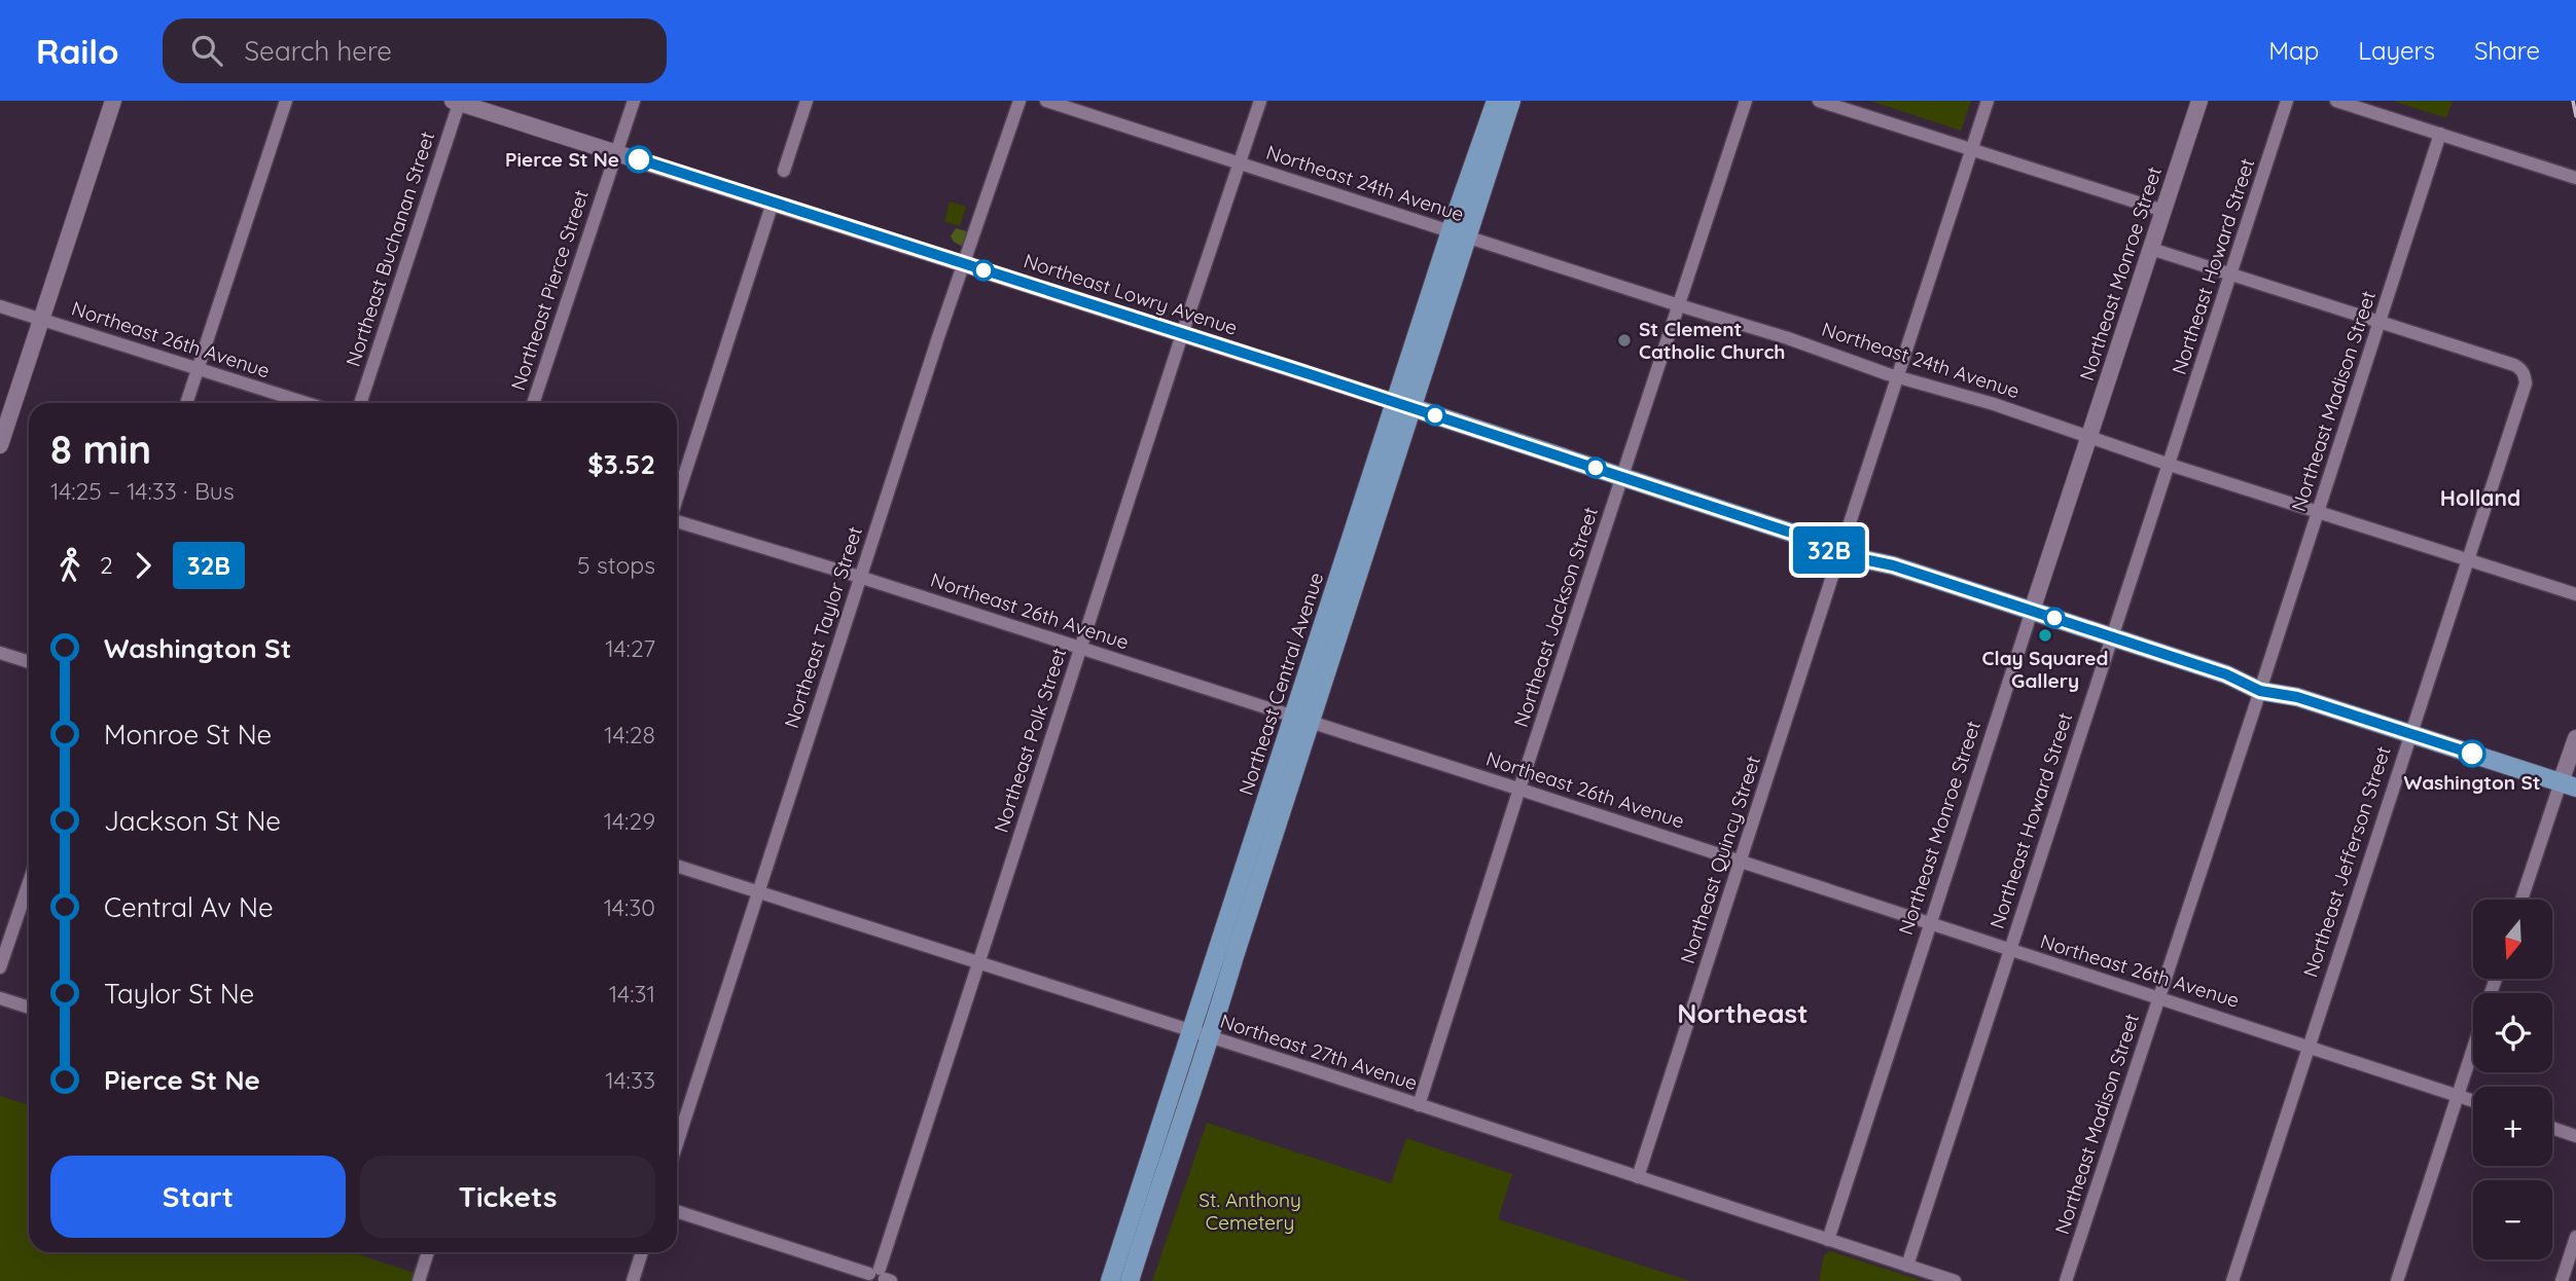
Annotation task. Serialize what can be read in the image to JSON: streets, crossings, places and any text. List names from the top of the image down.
{
  "streets": {
    "main road": ["Northeast Monroe Street", "Northeast Lowry Avenue", "Northeast Central Avenue"],
    "street": [
      "Northeast 24th Avenue",
      "Northeast Buchanan Street",
      "Northeast Howard Street",
      "Northeast Pierce Street",
      "Northeast 26th Avenue",
      "Northeast Madison Street",
      "Northeast Jackson Street",
      "Northeast Taylor Street",
      "Northeast Polk Street",
      "Northeast Quincy Street",
      "Northeast Jefferson Street",
      "Northeast 27th Avenue"
    ]
  },
  "crossings": [
    ["Northeast 24th Avenue", "Northeast Howard Street"],
    ["Northeast 24th Avenue", "Northeast Monroe Street"],
    ["Northeast 24th Avenue", "Northeast Madison Street"],
    ["Northeast 24th Avenue", "Northeast Jackson Street"],
    ["Northeast 24th Avenue", "Northeast Central Avenue"],
    ["Northeast 24th Avenue", "Northeast Polk Street"],
    ["Northeast 24th Avenue", "Northeast Quincy Street"],
    ["Northeast 24th Avenue", "Northeast Jefferson Street"],
    ["Northeast Buchanan Street", "Northeast Lowry Avenue"],
    ["Northeast Howard Street", "Northeast Lowry Avenue"],
    ["Northeast Howard Street", "Northeast 26th Avenue"],
    ["Northeast Howard Street", "Northeast 27th Avenue"],
    ["Northeast Monroe Street", "Northeast Lowry Avenue"],
    ["Northeast Monroe Street", "Northeast 26th Avenue"],
    ["Northeast Monroe Street", "Northeast 27th Avenue"],
    ["Northeast Pierce Street", "Northeast Lowry Avenue"],
    ["Northeast Lowry Avenue", "Northeast Madison Street"],
    ["Northeast Lowry Avenue", "Northeast Jackson Street"],
    ["Northeast Lowry Avenue", "Northeast Taylor Street"],
    ["Northeast Lowry Avenue", "Northeast Central Avenue"],
    ["Northeast Lowry Avenue", "Northeast Polk Street"],
    ["Northeast Lowry Avenue", "Northeast Quincy Street"],
    ["Northeast Lowry Avenue", "Northeast Jefferson Street"],
    ["Northeast 26th Avenue", "Northeast Madison Street"],
    ["Northeast 26th Avenue", "Northeast Jackson Street"],
    ["Northeast 26th Avenue", "Northeast Taylor Street"],
    ["Northeast 26th Avenue", "Northeast Central Avenue"],
    ["Northeast 26th Avenue", "Northeast Polk Street"],
    ["Northeast 26th Avenue", "Northeast Quincy Street"],
    ["Northeast 26th Avenue", "Northeast Jefferson Street"],
    ["Northeast Madison Street", "Northeast Jefferson Street"],
    ["Northeast Jackson Street", "Northeast 27th Avenue"],
    ["Northeast Taylor Street", "Northeast 27th Avenue"],
    ["Northeast Central Avenue", "Northeast 27th Avenue"],
    ["Northeast Polk Street", "Northeast 27th Avenue"],
    ["Northeast Quincy Street", "Northeast 27th Avenue"]
  ],
  "districts": ["Holland", "Northeast"],
  "parks": ["St. Anthony Cemetery"],
  "places": [
    "Pierce St Ne",
    "St Clement Catholic Church",
    "Clay Squared Gallery",
    "Washington St"
  ],
  "lines": ["bus line 32B"],
  "north": "bottom",
  "page": {
    "header": "Railo",
    "search": "Search here",
    "nav": ["Map", "Layers", "Share"],
    "on_map": "32B",
    "heading": ["8 min", "14:25 – 14:33 · Bus", "$3.52"],
    "legs": ["2", "32B", "5 stops"],
    "list": [
      {
        "name": "Washington St",
        "value": "14:27"
      },
      {
        "name": "Monroe St Ne",
        "value": "14:28"
      },
      {
        "name": "Jackson St Ne",
        "value": "14:29"
      },
      {
        "name": "Central Av Ne",
        "value": "14:30"
      },
      {
        "name": "Taylor St Ne",
        "value": "14:31"
      },
      {
        "name": "Pierce St Ne",
        "value": "14:33"
      }
    ],
    "map_buttons": ["+", "−"],
    "buttons": ["Start", "Tickets"]
  }
}
